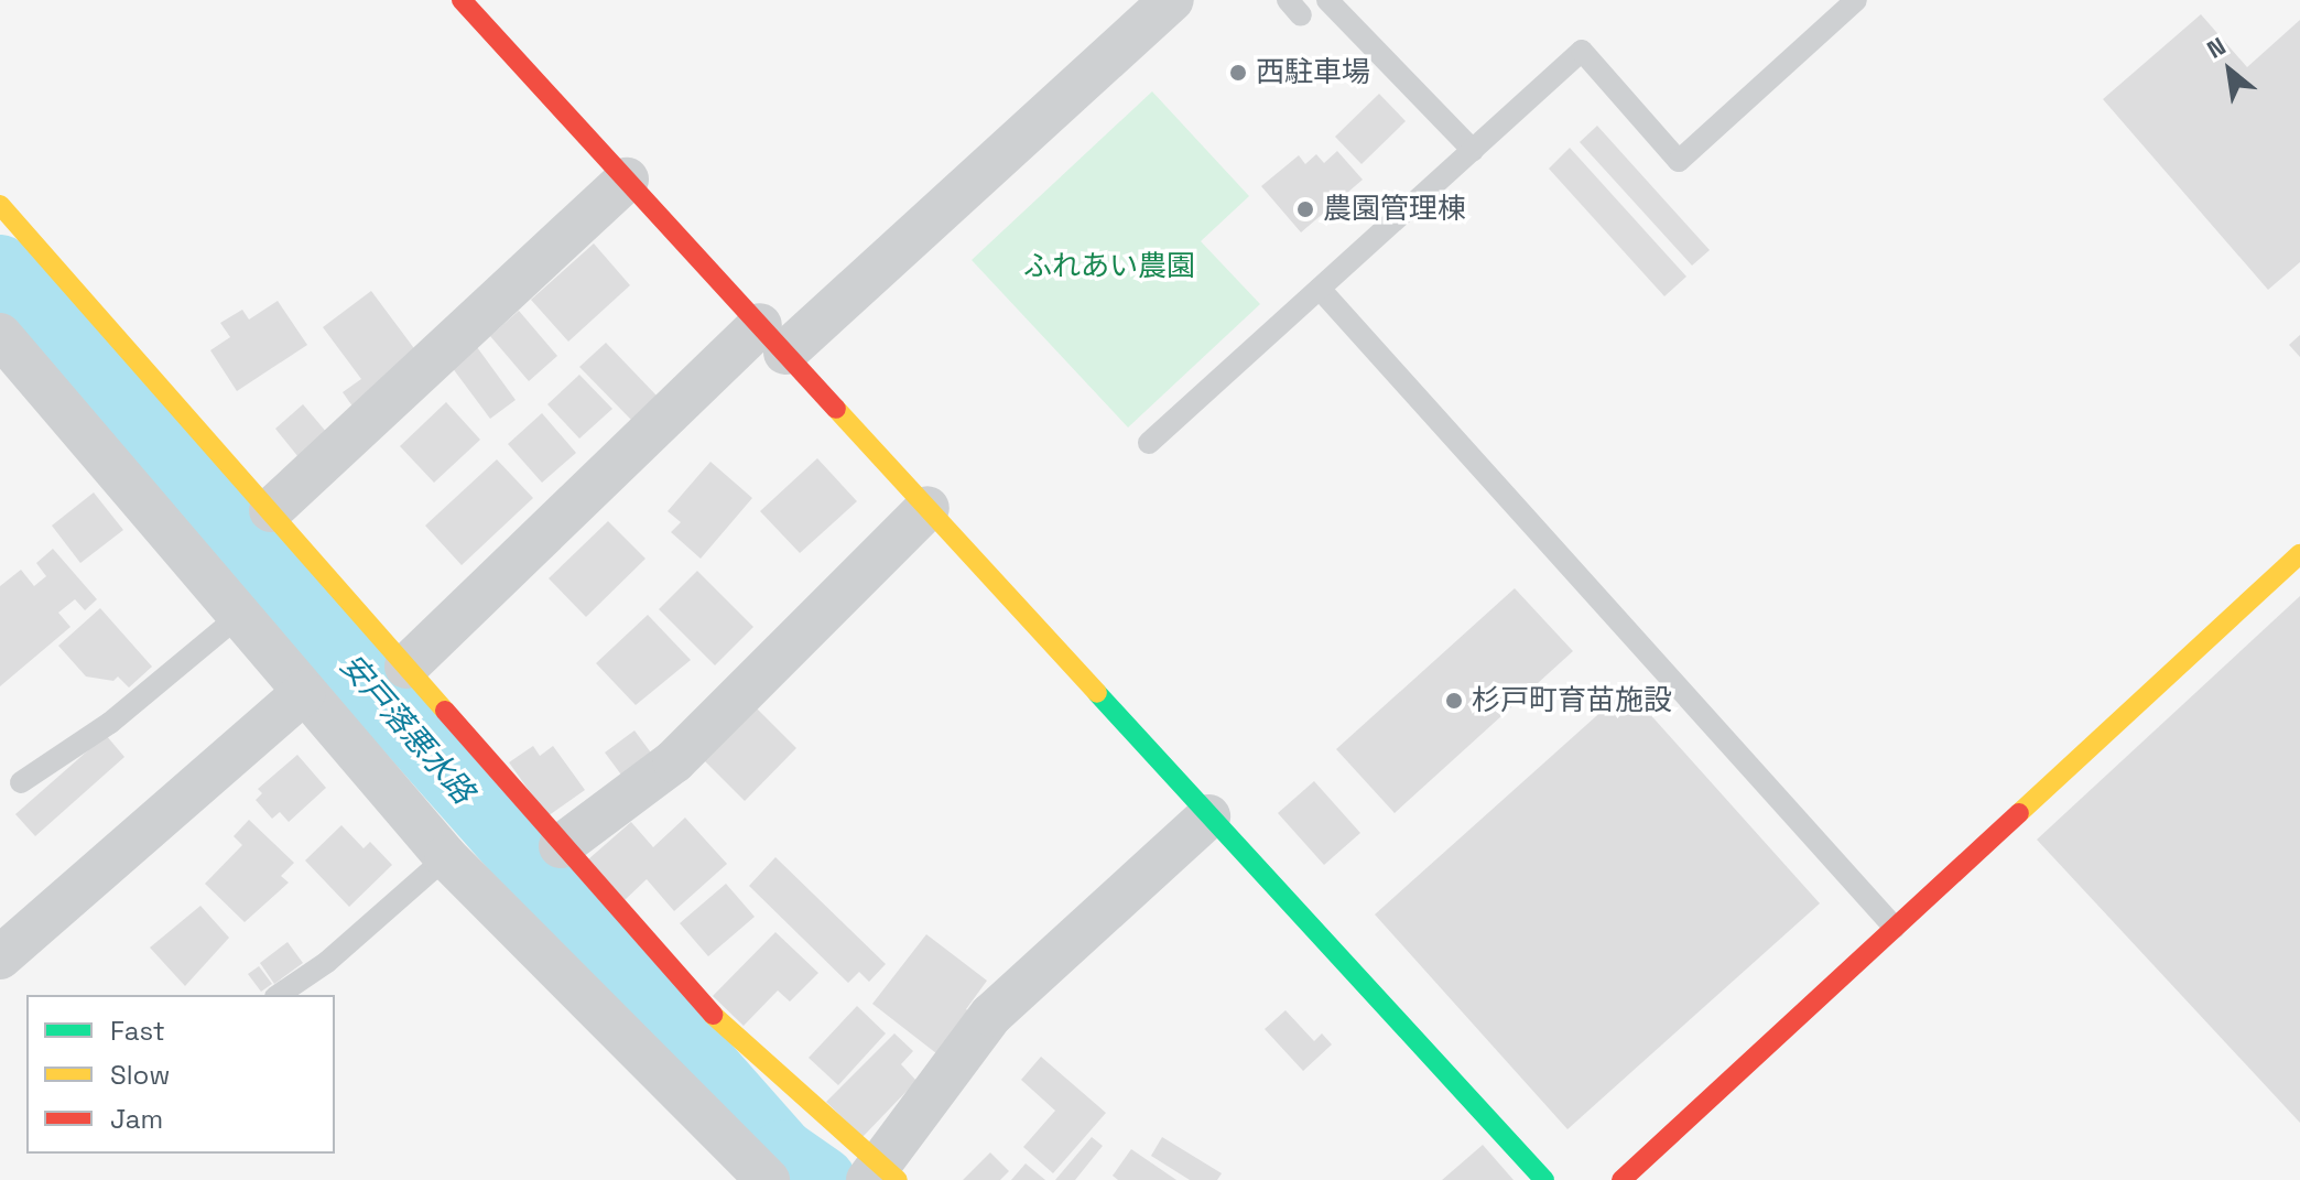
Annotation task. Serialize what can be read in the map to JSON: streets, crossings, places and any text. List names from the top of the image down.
{
  "water": ["安戸落悪水路"],
  "parks": ["ふれあい農園"],
  "places": ["西駐車場", "農園管理棟", "杉戸町育苗施設"],
  "legend": ["Fast", "Slow", "Jam"],
  "north": "top left"
}
